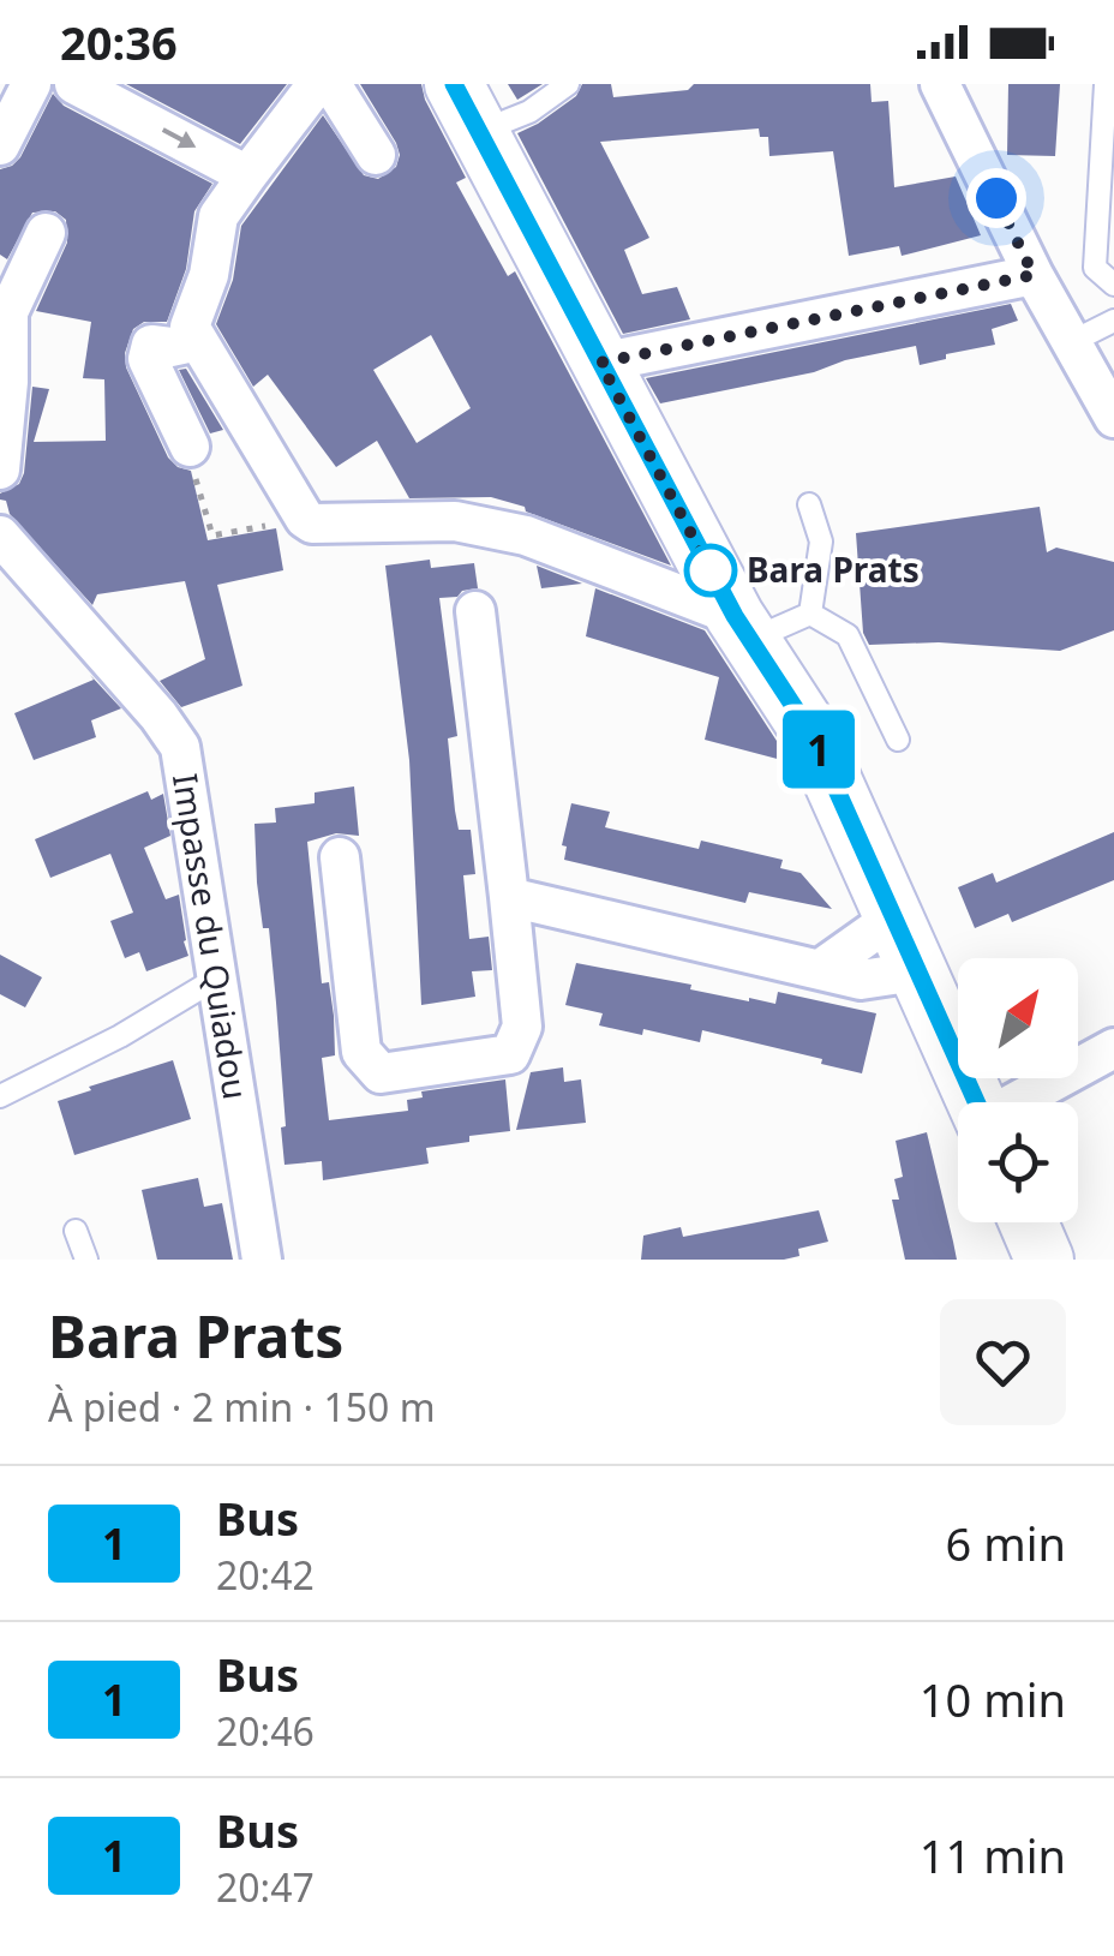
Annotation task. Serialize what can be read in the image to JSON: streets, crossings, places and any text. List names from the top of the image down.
{
  "streets": {
    "street": ["Impasse du Quiadou"]
  },
  "places": ["Bara Prats"],
  "lines": ["bus line 1"],
  "north": "top right",
  "page": {
    "status": "20:36",
    "on_map": "1",
    "heading": ["Bara Prats", "À pied · 2 min · 150 m"],
    "list": [
      {
        "mark": "1",
        "name": "Bus",
        "note": "20:42",
        "value": "6 min"
      },
      {
        "mark": "1",
        "name": "Bus",
        "note": "20:46",
        "value": "10 min"
      },
      {
        "mark": "1",
        "name": "Bus",
        "note": "20:47",
        "value": "11 min"
      }
    ]
  }
}
